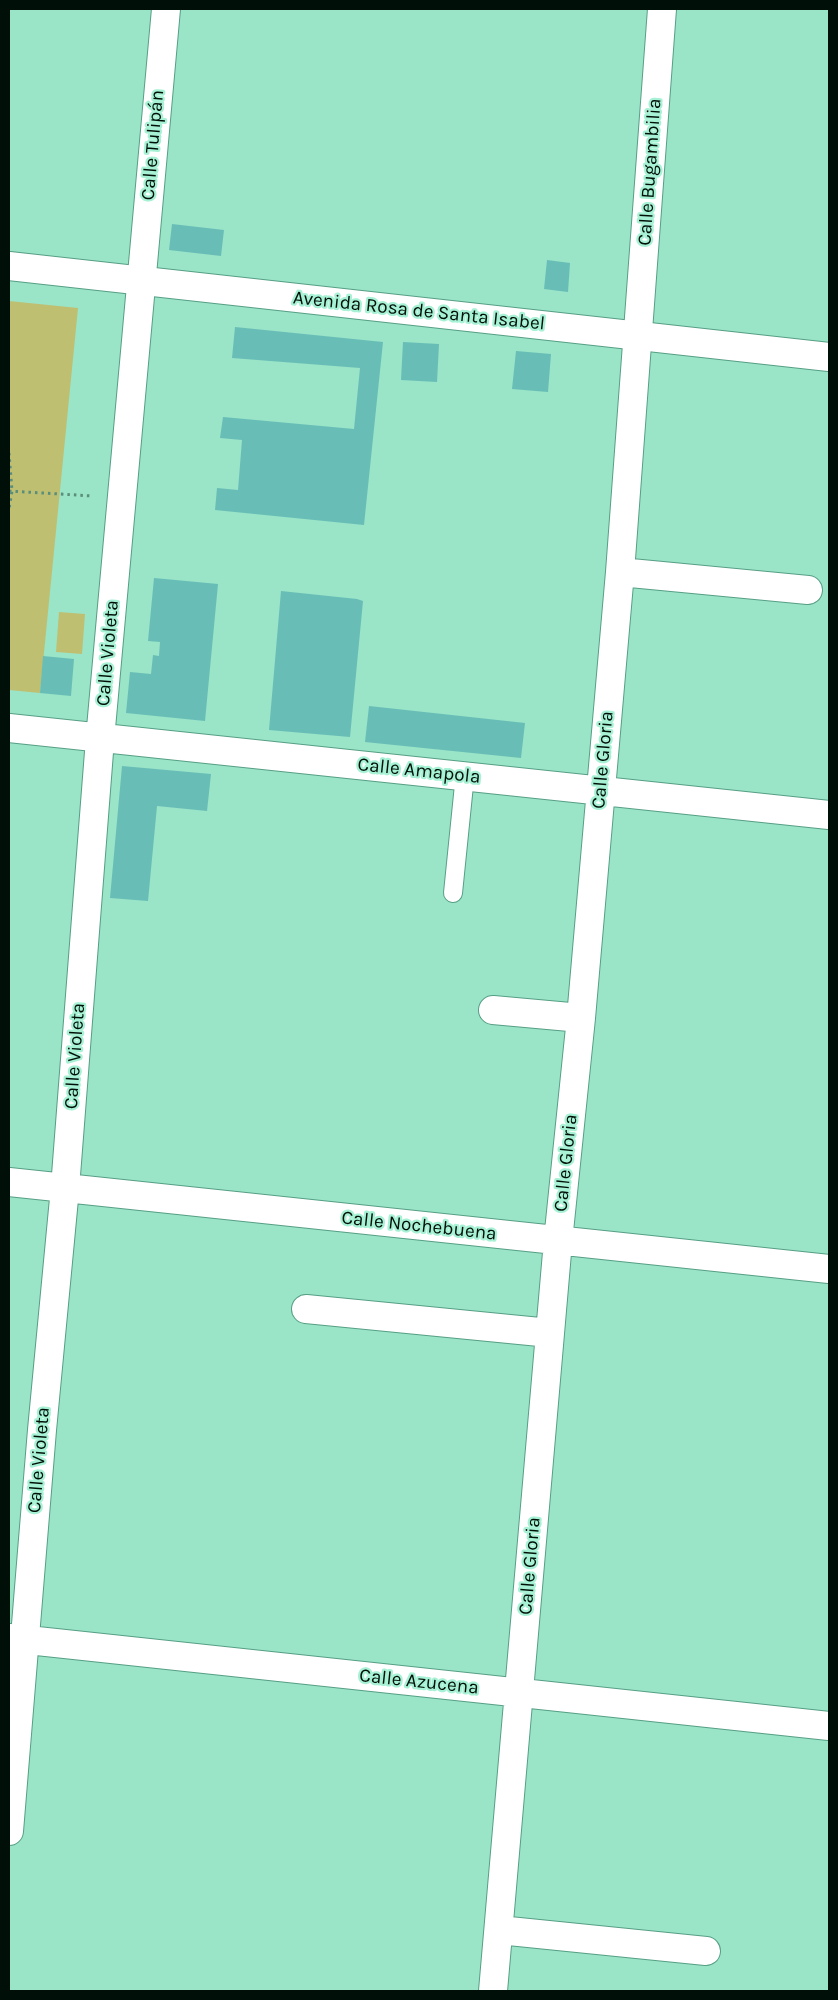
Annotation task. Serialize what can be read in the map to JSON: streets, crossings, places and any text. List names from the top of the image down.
{
  "streets": {
    "street": [
      "Calle Tulipán",
      "Calle Bugambilia",
      "Avenida Rosa de Santa Isabel",
      "Calle Violeta",
      "Calle Gloria",
      "Calle Amapola",
      "Calle Nochebuena",
      "Calle Azucena"
    ]
  },
  "crossings": [
    ["Calle Tulipán", "Avenida Rosa de Santa Isabel"],
    ["Calle Tulipán", "Calle Violeta"],
    ["Calle Bugambilia", "Avenida Rosa de Santa Isabel"],
    ["Calle Bugambilia", "Calle Gloria"],
    ["Avenida Rosa de Santa Isabel", "Calle Violeta"],
    ["Avenida Rosa de Santa Isabel", "Calle Gloria"],
    ["Calle Violeta", "Calle Amapola"],
    ["Calle Violeta", "Calle Nochebuena"],
    ["Calle Violeta", "Calle Azucena"],
    ["Calle Gloria", "Calle Amapola"],
    ["Calle Gloria", "Calle Nochebuena"],
    ["Calle Gloria", "Calle Azucena"]
  ]
}
